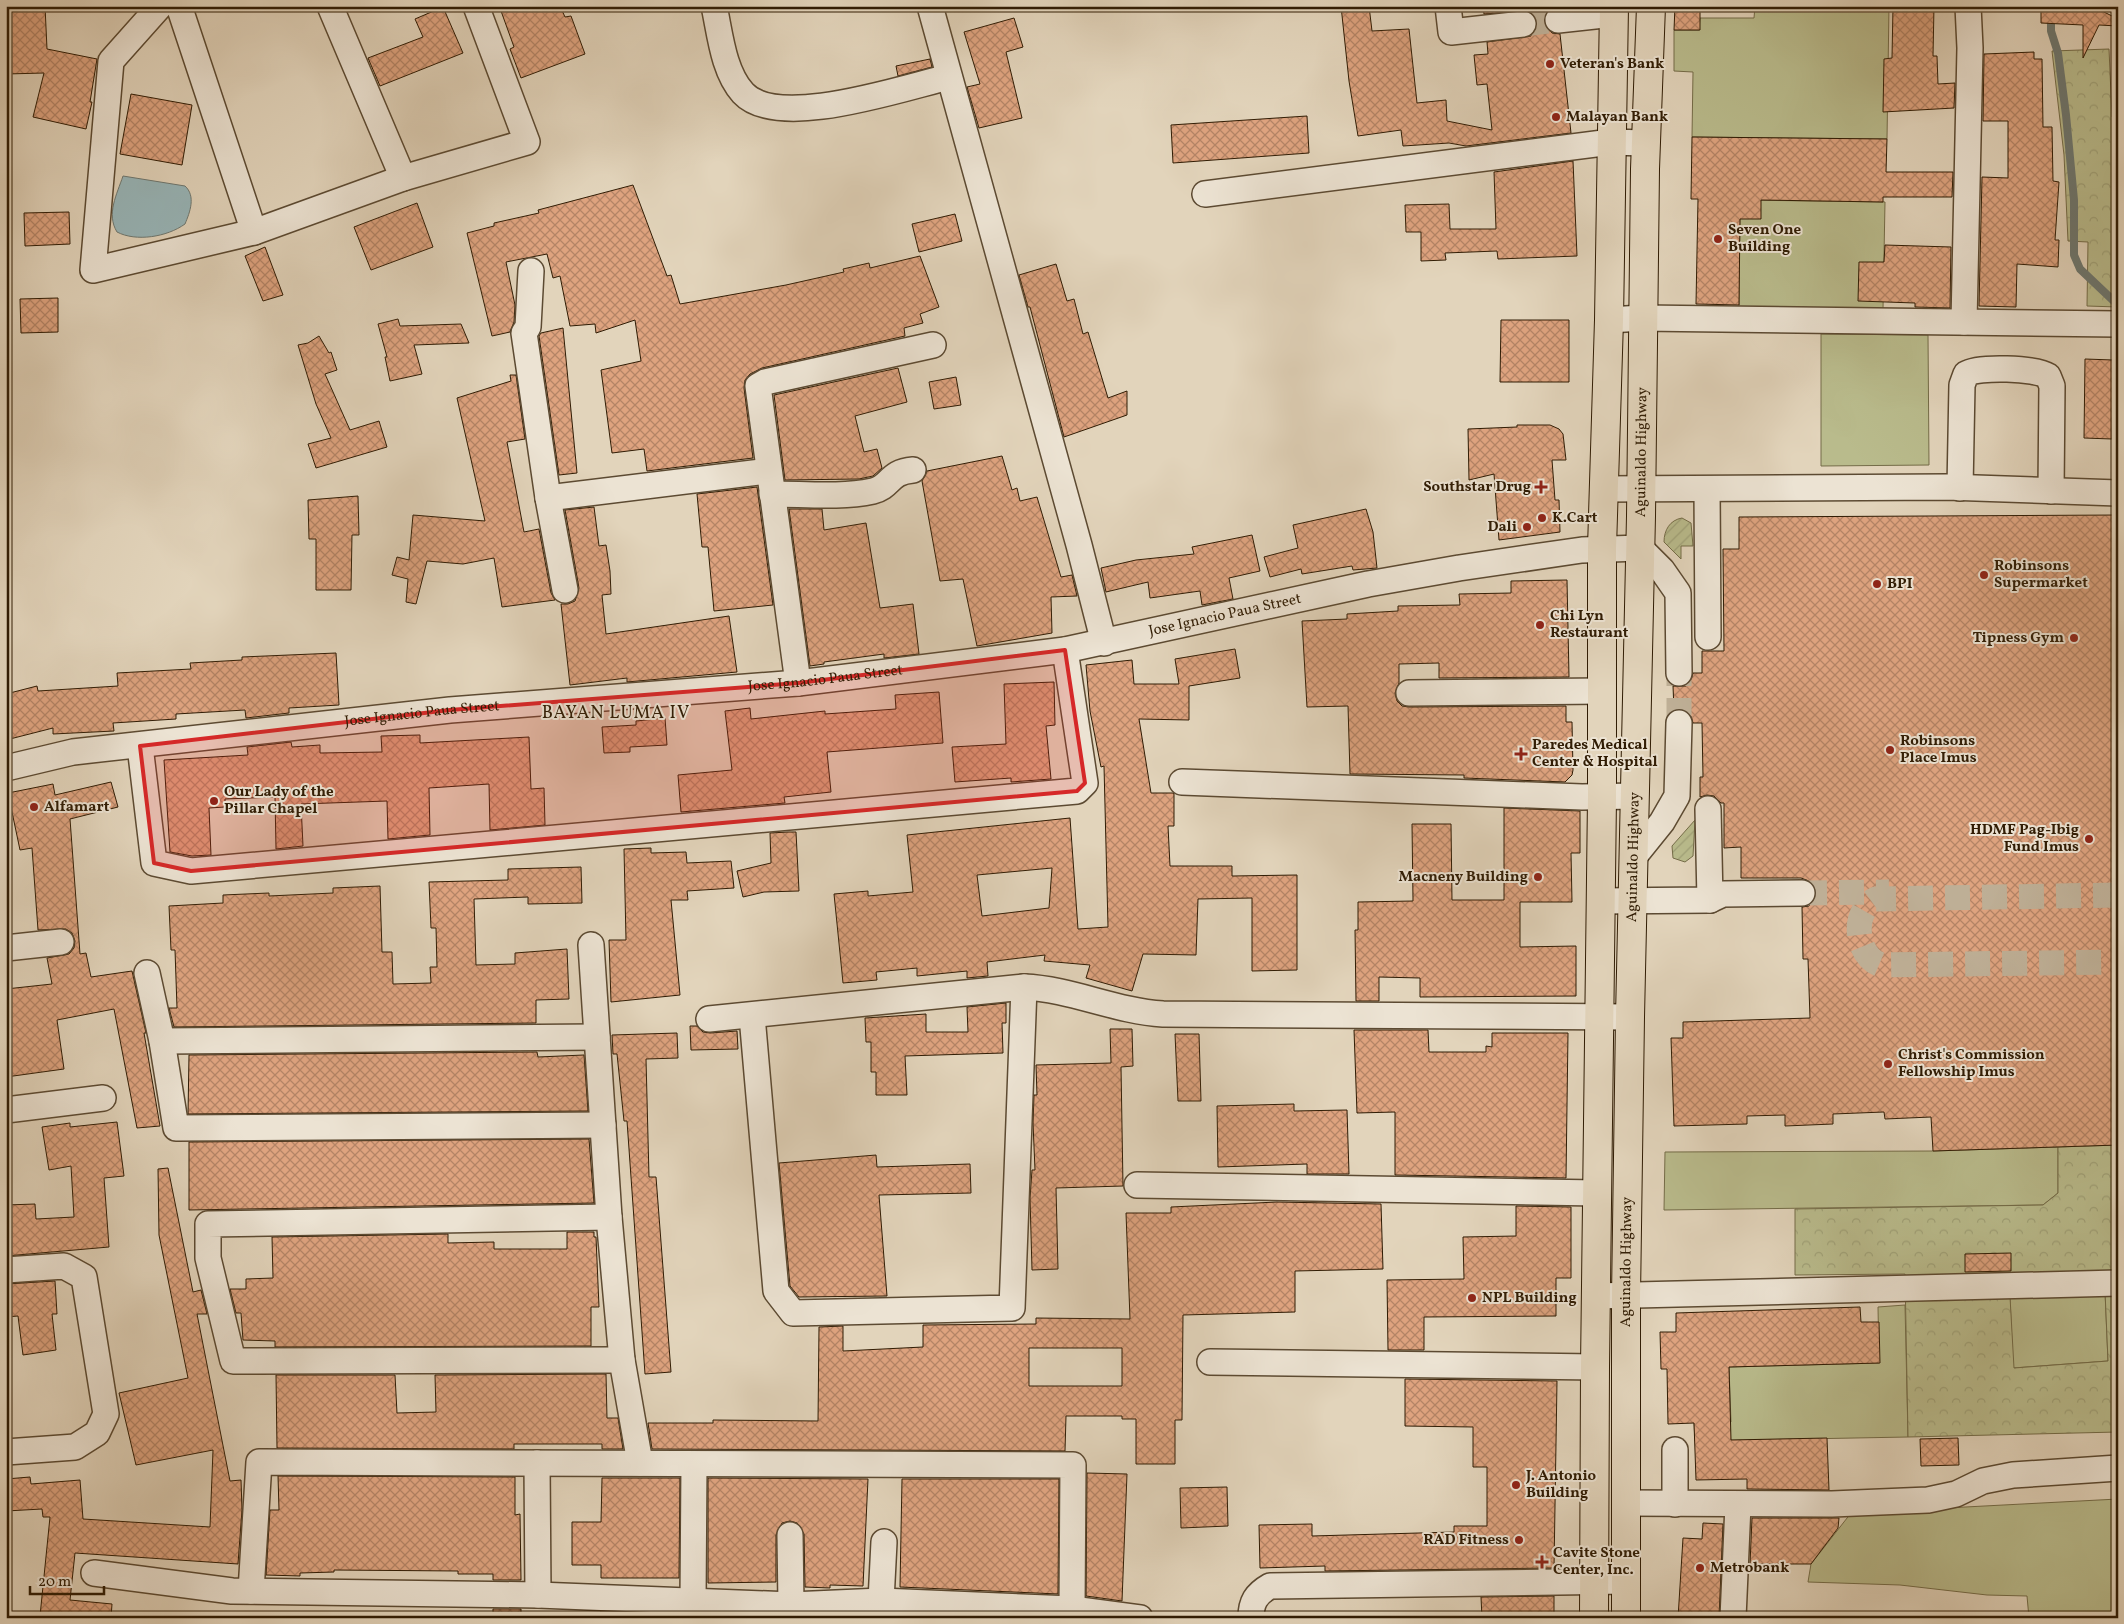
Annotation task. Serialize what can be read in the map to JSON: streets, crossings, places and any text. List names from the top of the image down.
{
  "streets": {
    "highway": ["Aguinaldo Highway"],
    "street": ["Jose Ignacio Paua Street"]
  },
  "crossings": [
    ["Aguinaldo Highway", "Jose Ignacio Paua Street"]
  ],
  "districts": ["BAYAN LUMA IV"],
  "places": {
    "other": [
      "Veteran's Bank",
      "Malayan Bank",
      "Seven One Building",
      "K.Cart",
      "Dali",
      "Robinsons Supermarket",
      "BPI",
      "Chi Lyn Restaurant",
      "Tipness Gym",
      "Robinsons Place Imus",
      "Our Lady of the Pillar Chapel",
      "Alfamart",
      "HDMF Pag-Ibig Fund Imus",
      "Macneny Building",
      "Christ's Commission Fellowship Imus",
      "NPL Building",
      "J. Antonio Building",
      "RAD Fitness",
      "Metrobank"
    ],
    "health": ["Southstar Drug", "Paredes Medical Center & Hospital", "Cavite Stone Center, Inc."]
  },
  "scale_bar": "20 m"
}
